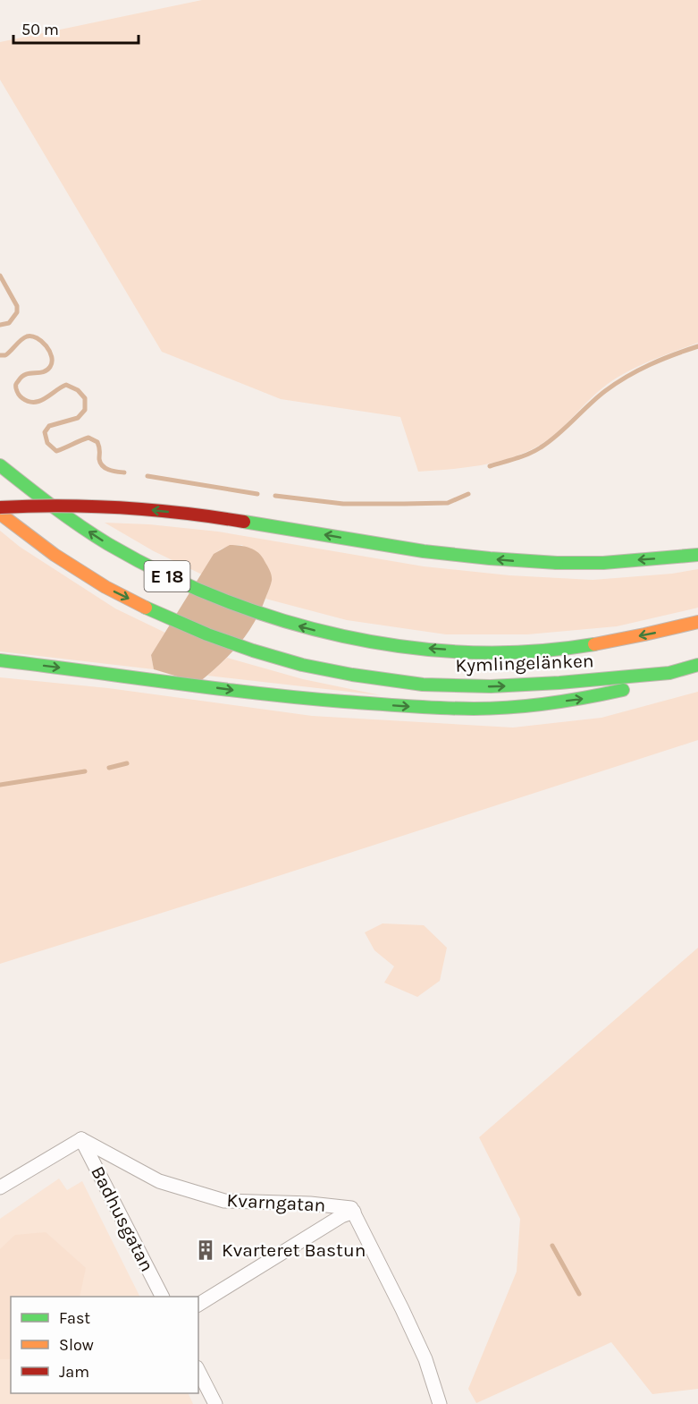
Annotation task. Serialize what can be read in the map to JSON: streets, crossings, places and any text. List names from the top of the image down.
{
  "streets": {
    "highway": ["E 18", "Kymlingelänken"],
    "street": ["Kvarngatan", "Badhusgatan"]
  },
  "crossings": [
    ["Kvarngatan", "Badhusgatan"]
  ],
  "places": {
    "building": ["Kvarteret Bastun"]
  },
  "legend": ["Fast", "Slow", "Jam"],
  "scale_bar": "50 m"
}
